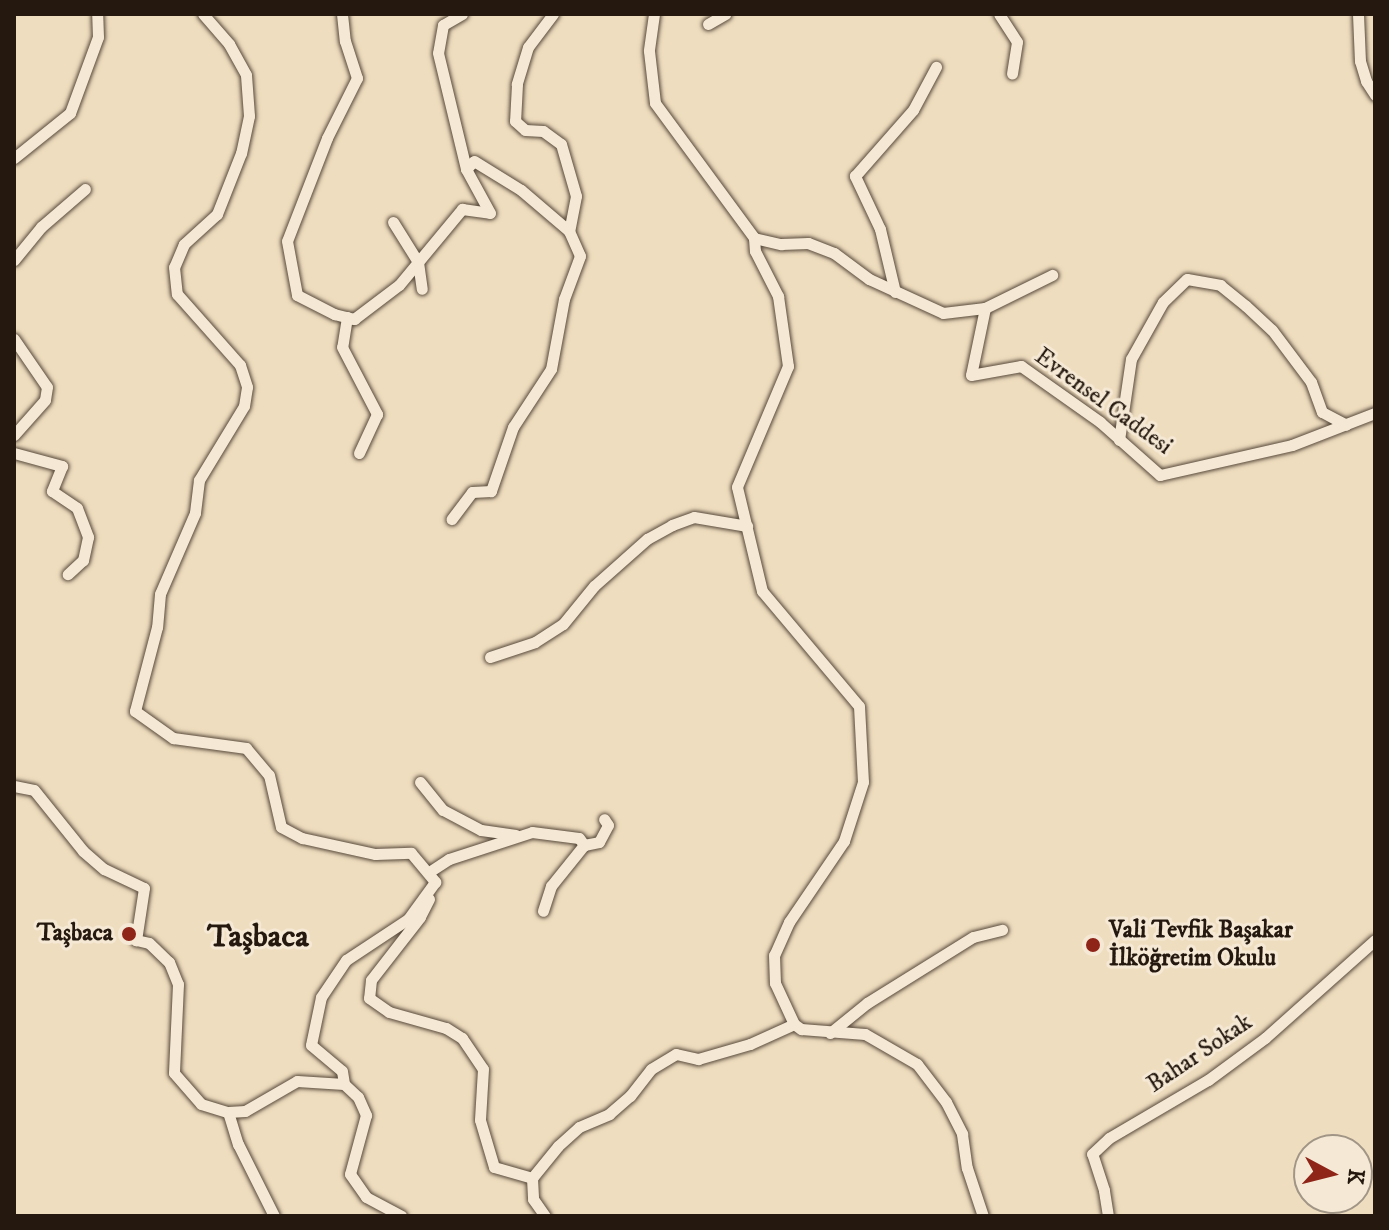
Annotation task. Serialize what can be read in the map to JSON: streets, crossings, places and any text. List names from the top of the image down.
{
  "streets": {
    "street": ["Evrensel Caddesi", "Bahar Sokak"]
  },
  "districts": ["Taşbaca"],
  "places": ["Taşbaca", "Vali Tevfik Başakar İlköğretim Okulu"],
  "north": "right"
}
